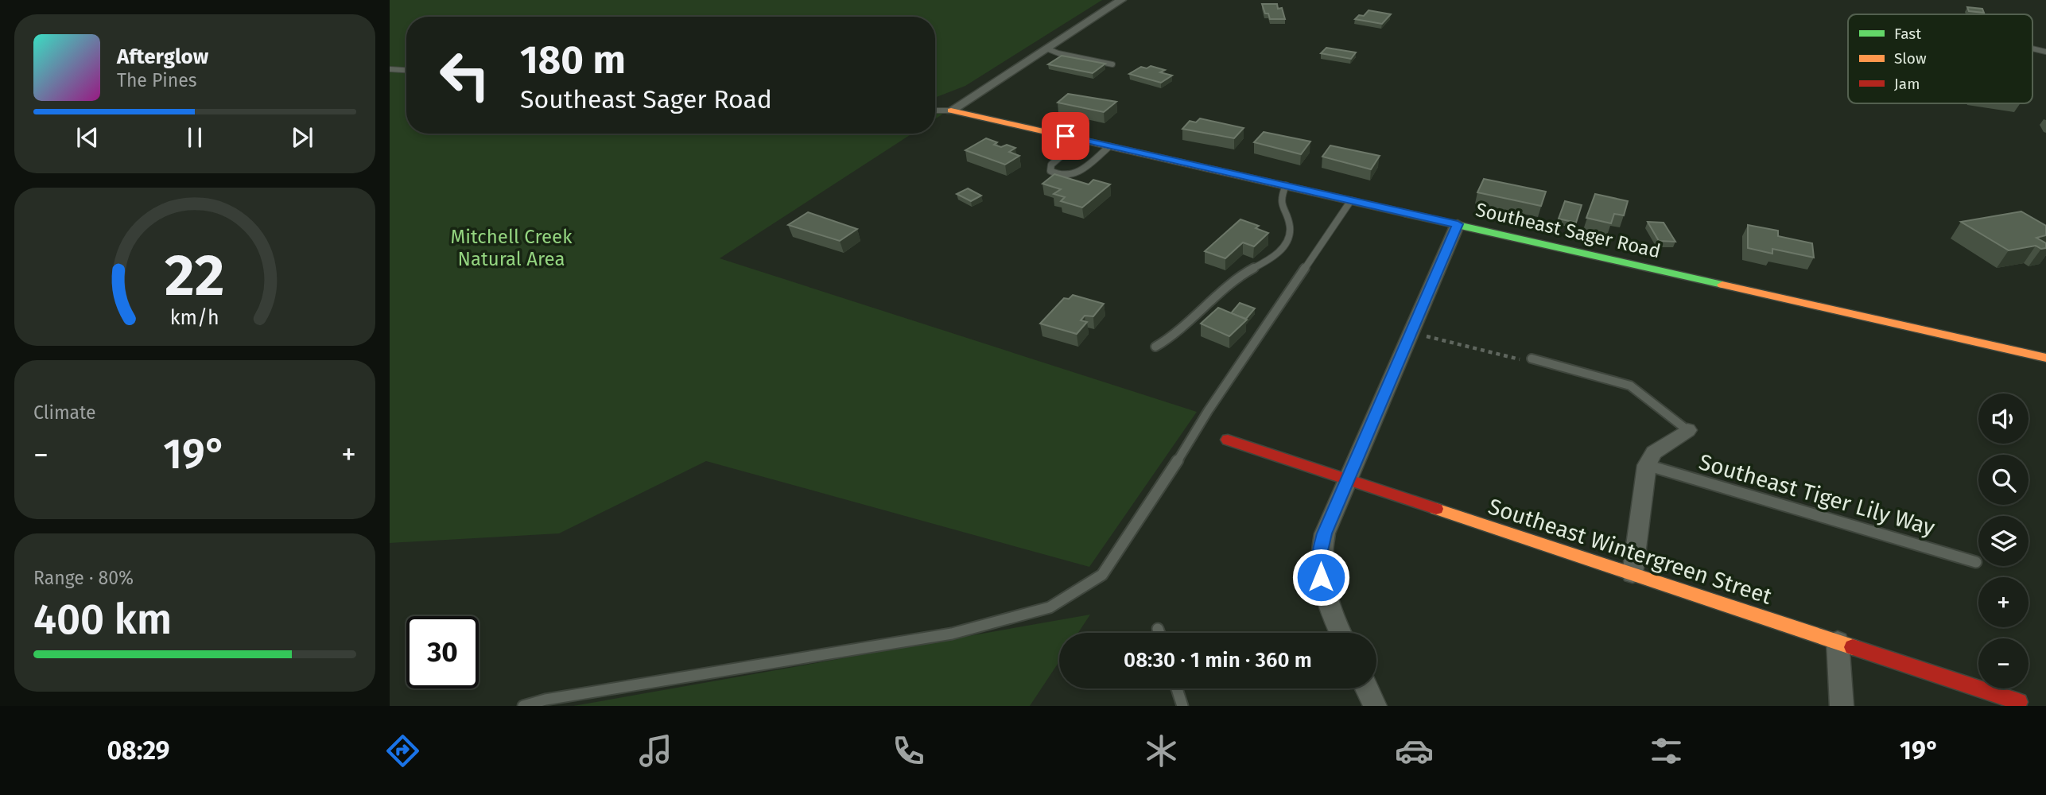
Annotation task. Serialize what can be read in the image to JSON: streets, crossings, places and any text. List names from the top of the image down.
{
  "streets": {
    "street": ["Southeast Sager Road", "Southeast Wintergreen Street"],
    "lane": ["Southeast Tiger Lily Way"]
  },
  "parks": ["Mitchell Creek Natural Area"],
  "legend": ["Fast", "Slow", "Jam"],
  "page": {
    "turn": ["180 m", "Southeast Sager Road"],
    "song": ["Afterglow", "The Pines"],
    "tile": [
      "Climate",
      ["Range · 80%", "400 km"]
    ],
    "map_buttons": ["+", "−"],
    "heat": ["−", "19°", "+"],
    "limit": "30",
    "trip": "08:30 · 1 min · 360 m",
    "tabs": ["08:29", "19°"],
    "gauge": ["22", "km/h"]
  }
}
